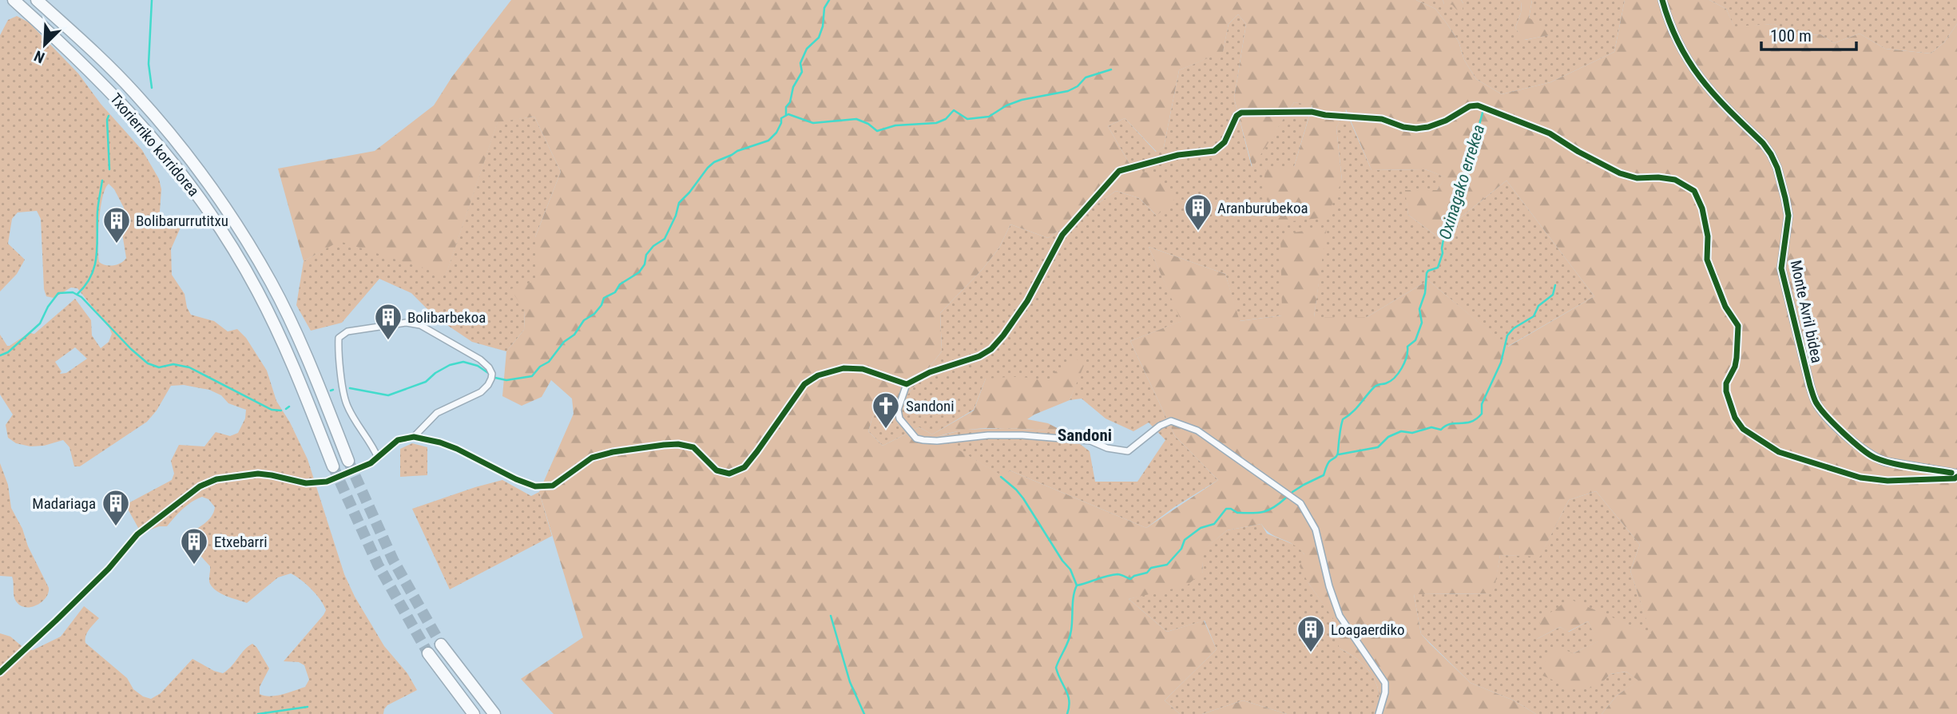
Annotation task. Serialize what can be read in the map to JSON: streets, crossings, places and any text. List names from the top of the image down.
{
  "streets": {
    "highway": ["Txorierriko korridorea"],
    "street": ["Monte Avril bidea"]
  },
  "districts": ["Sandoni"],
  "water": ["Oxinagako errekea"],
  "places": {
    "building": [
      "Aranburubekoa",
      "Bolibarurrutitxu",
      "Bolibarbekoa",
      "Madariaga",
      "Etxebarri",
      "Loagaerdiko"
    ],
    "church": ["Sandoni"]
  },
  "scale_bar": "100 m",
  "north": "bottom left"
}
